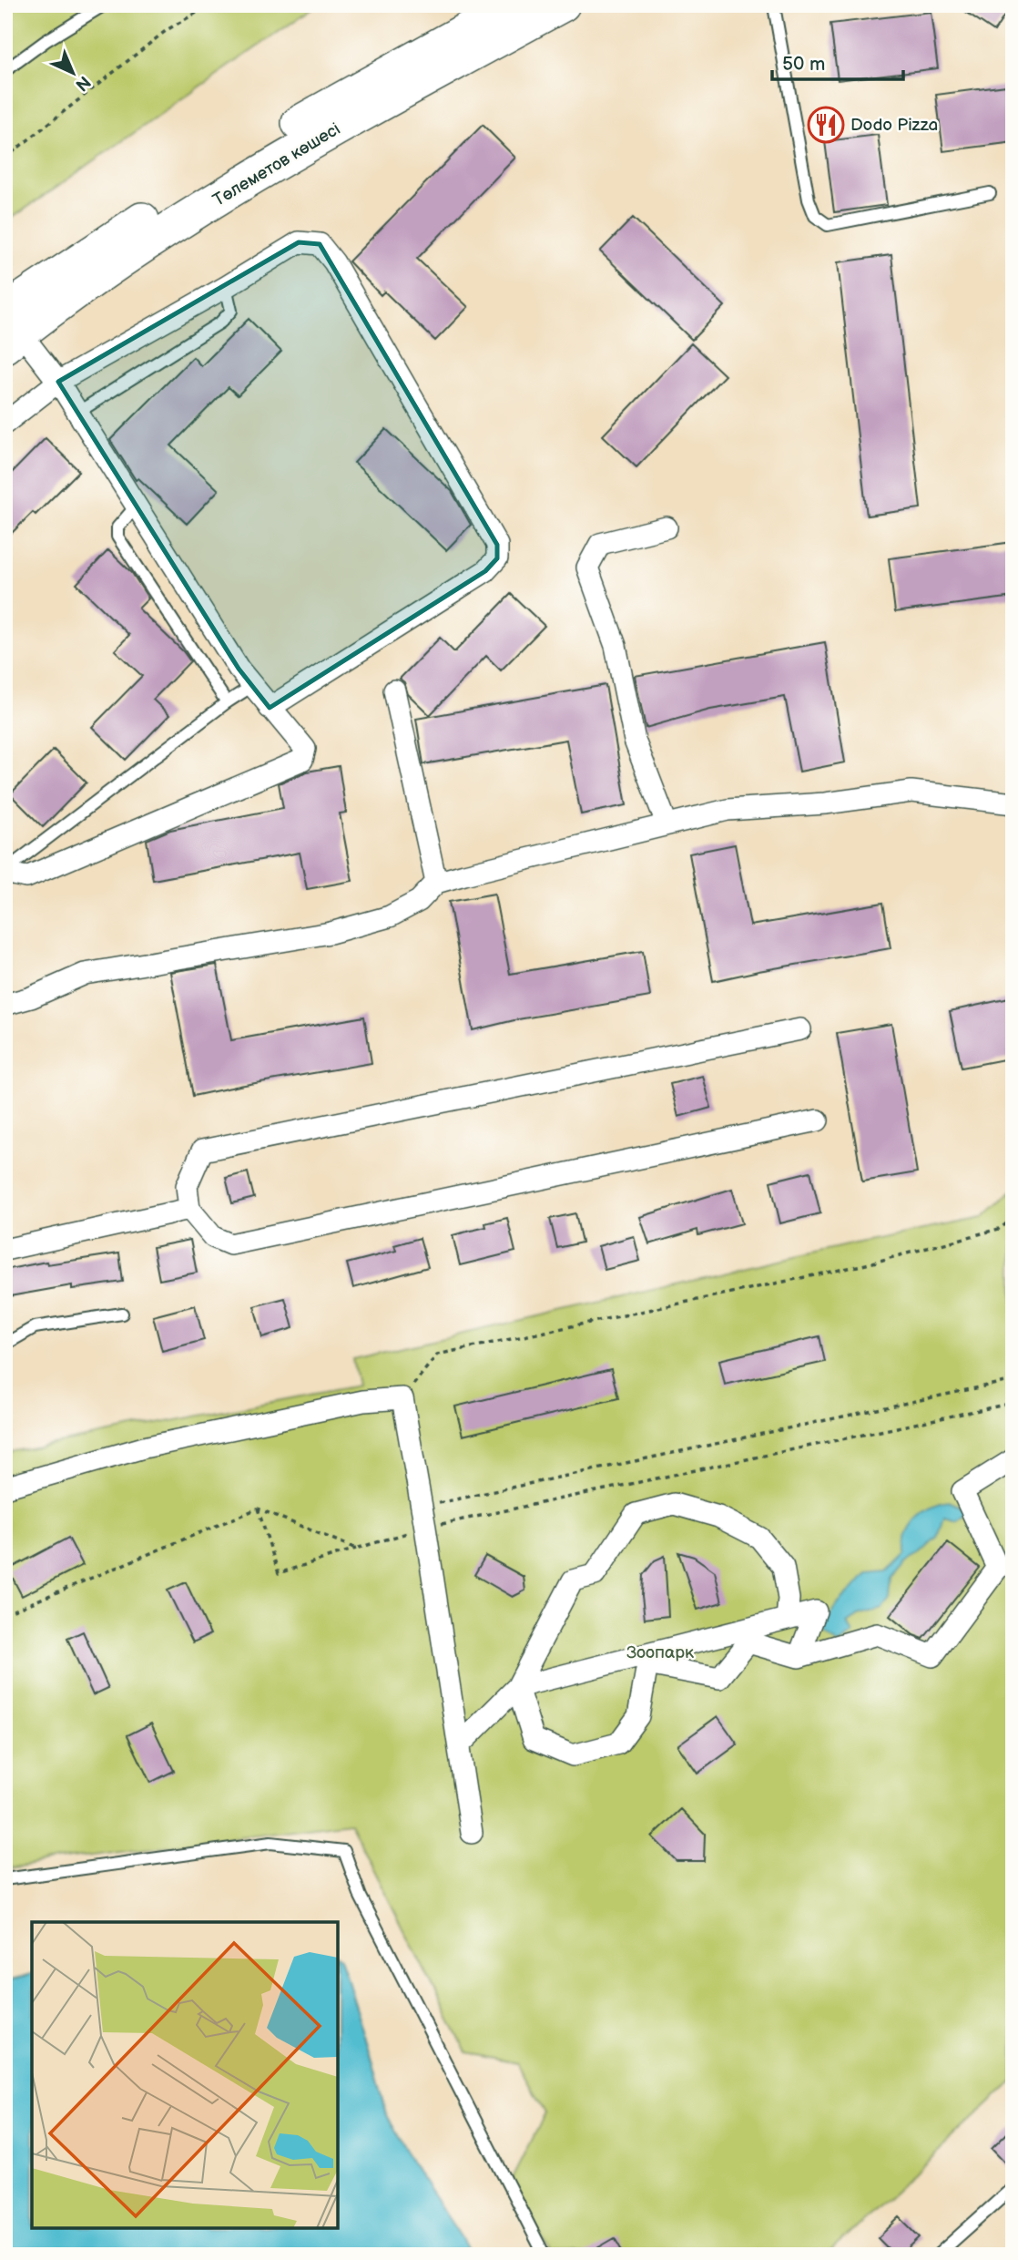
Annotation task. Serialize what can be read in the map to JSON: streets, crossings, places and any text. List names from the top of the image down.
{
  "streets": {
    "main road": ["Төлеметов көшесі"]
  },
  "parks": ["Зоопарк"],
  "places": {
    "restaurant": ["Dodo Pizza"]
  },
  "scale_bar": "50 m",
  "north": "bottom right"
}
